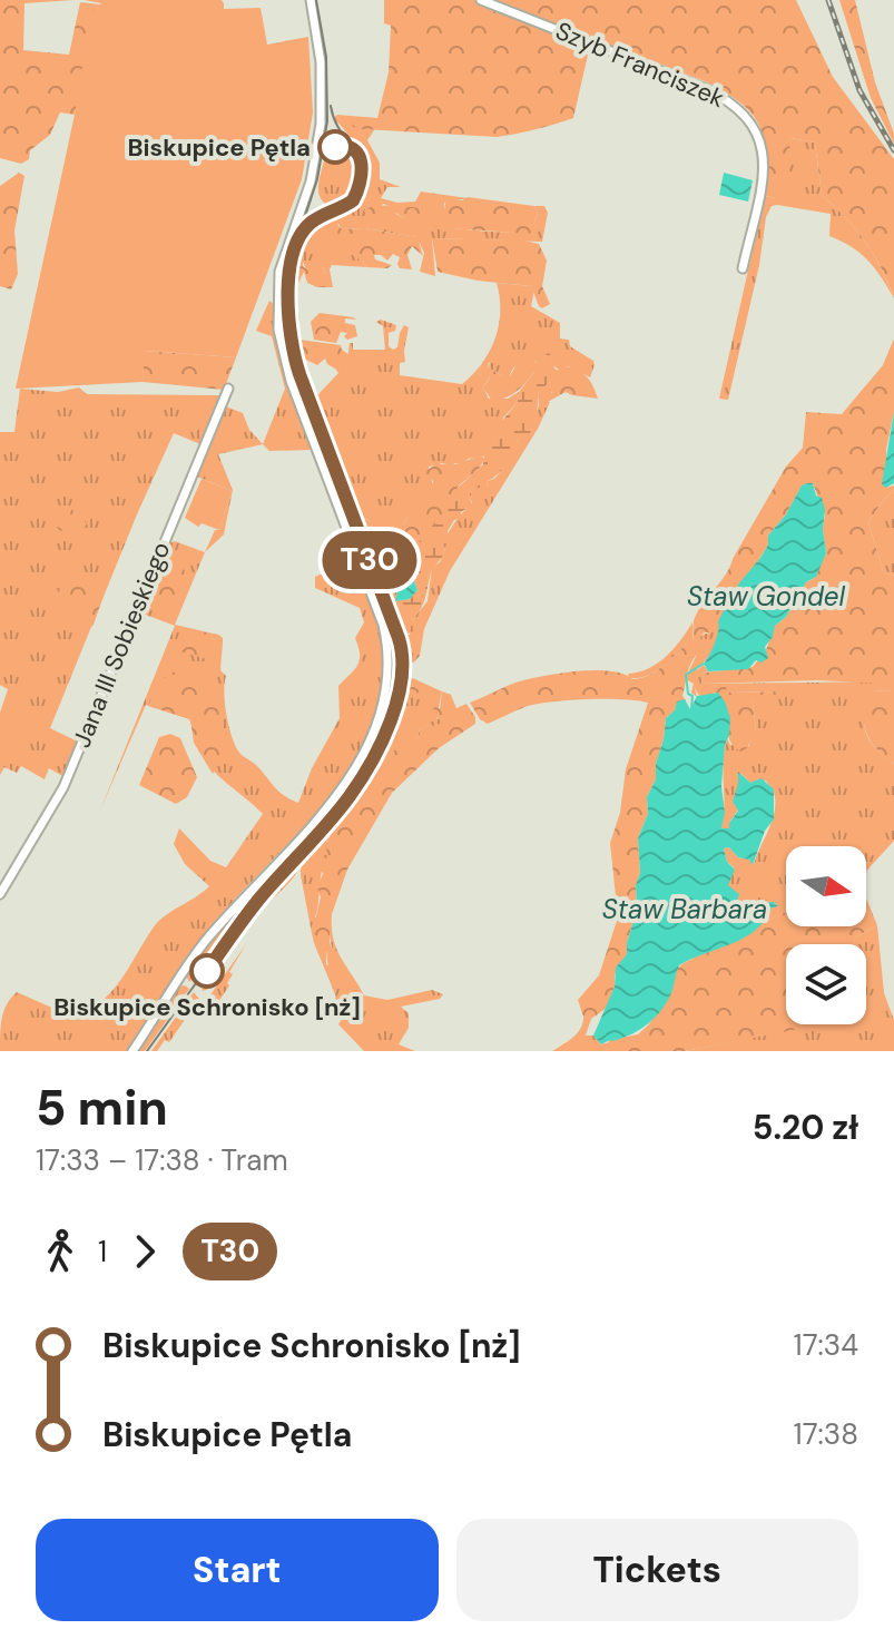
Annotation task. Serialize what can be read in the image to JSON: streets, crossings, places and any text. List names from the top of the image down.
{
  "streets": {
    "street": ["Szyb Franciszek", "Jana III Sobieskiego"]
  },
  "water": ["Staw Gondel", "Staw Barbara"],
  "places": ["Biskupice Pętla", "Biskupice Schronisko [nż]"],
  "lines": ["tram line T30"],
  "north": "right",
  "page": {
    "on_map": "T30",
    "heading": ["5 min", "17:33 – 17:38 · Tram", "5.20 zł"],
    "legs": ["1", "T30"],
    "list": [
      {
        "name": "Biskupice Schronisko [nż]",
        "value": "17:34"
      },
      {
        "name": "Biskupice Pętla",
        "value": "17:38"
      }
    ],
    "buttons": ["Start", "Tickets"]
  }
}
